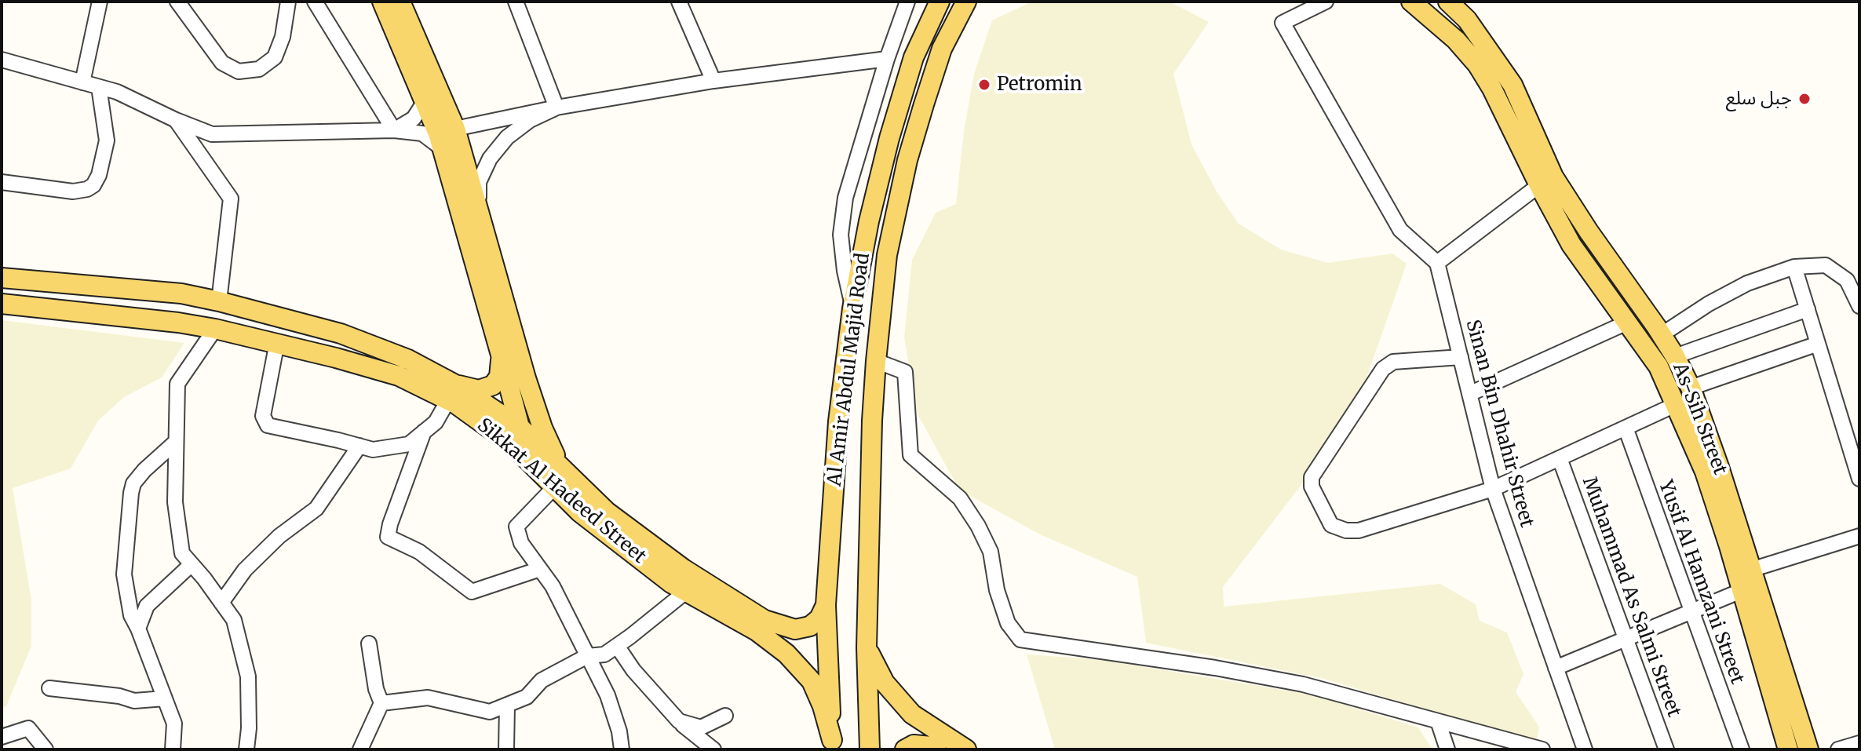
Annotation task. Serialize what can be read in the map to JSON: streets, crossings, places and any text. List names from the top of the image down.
{
  "streets": {
    "main road": ["Al Amir Abdul Majid Road", "As-Sih Street", "Sikkat Al Hadeed Street"],
    "street": ["Sinan Bin Dhahir Street", "Yusif Al Hamzani Street", "Muhammad As Salmi Street"]
  },
  "crossings": [
    ["Al Amir Abdul Majid Road", "Sikkat Al Hadeed Street"]
  ],
  "places": ["Petromin", "جبل سلع"]
}
